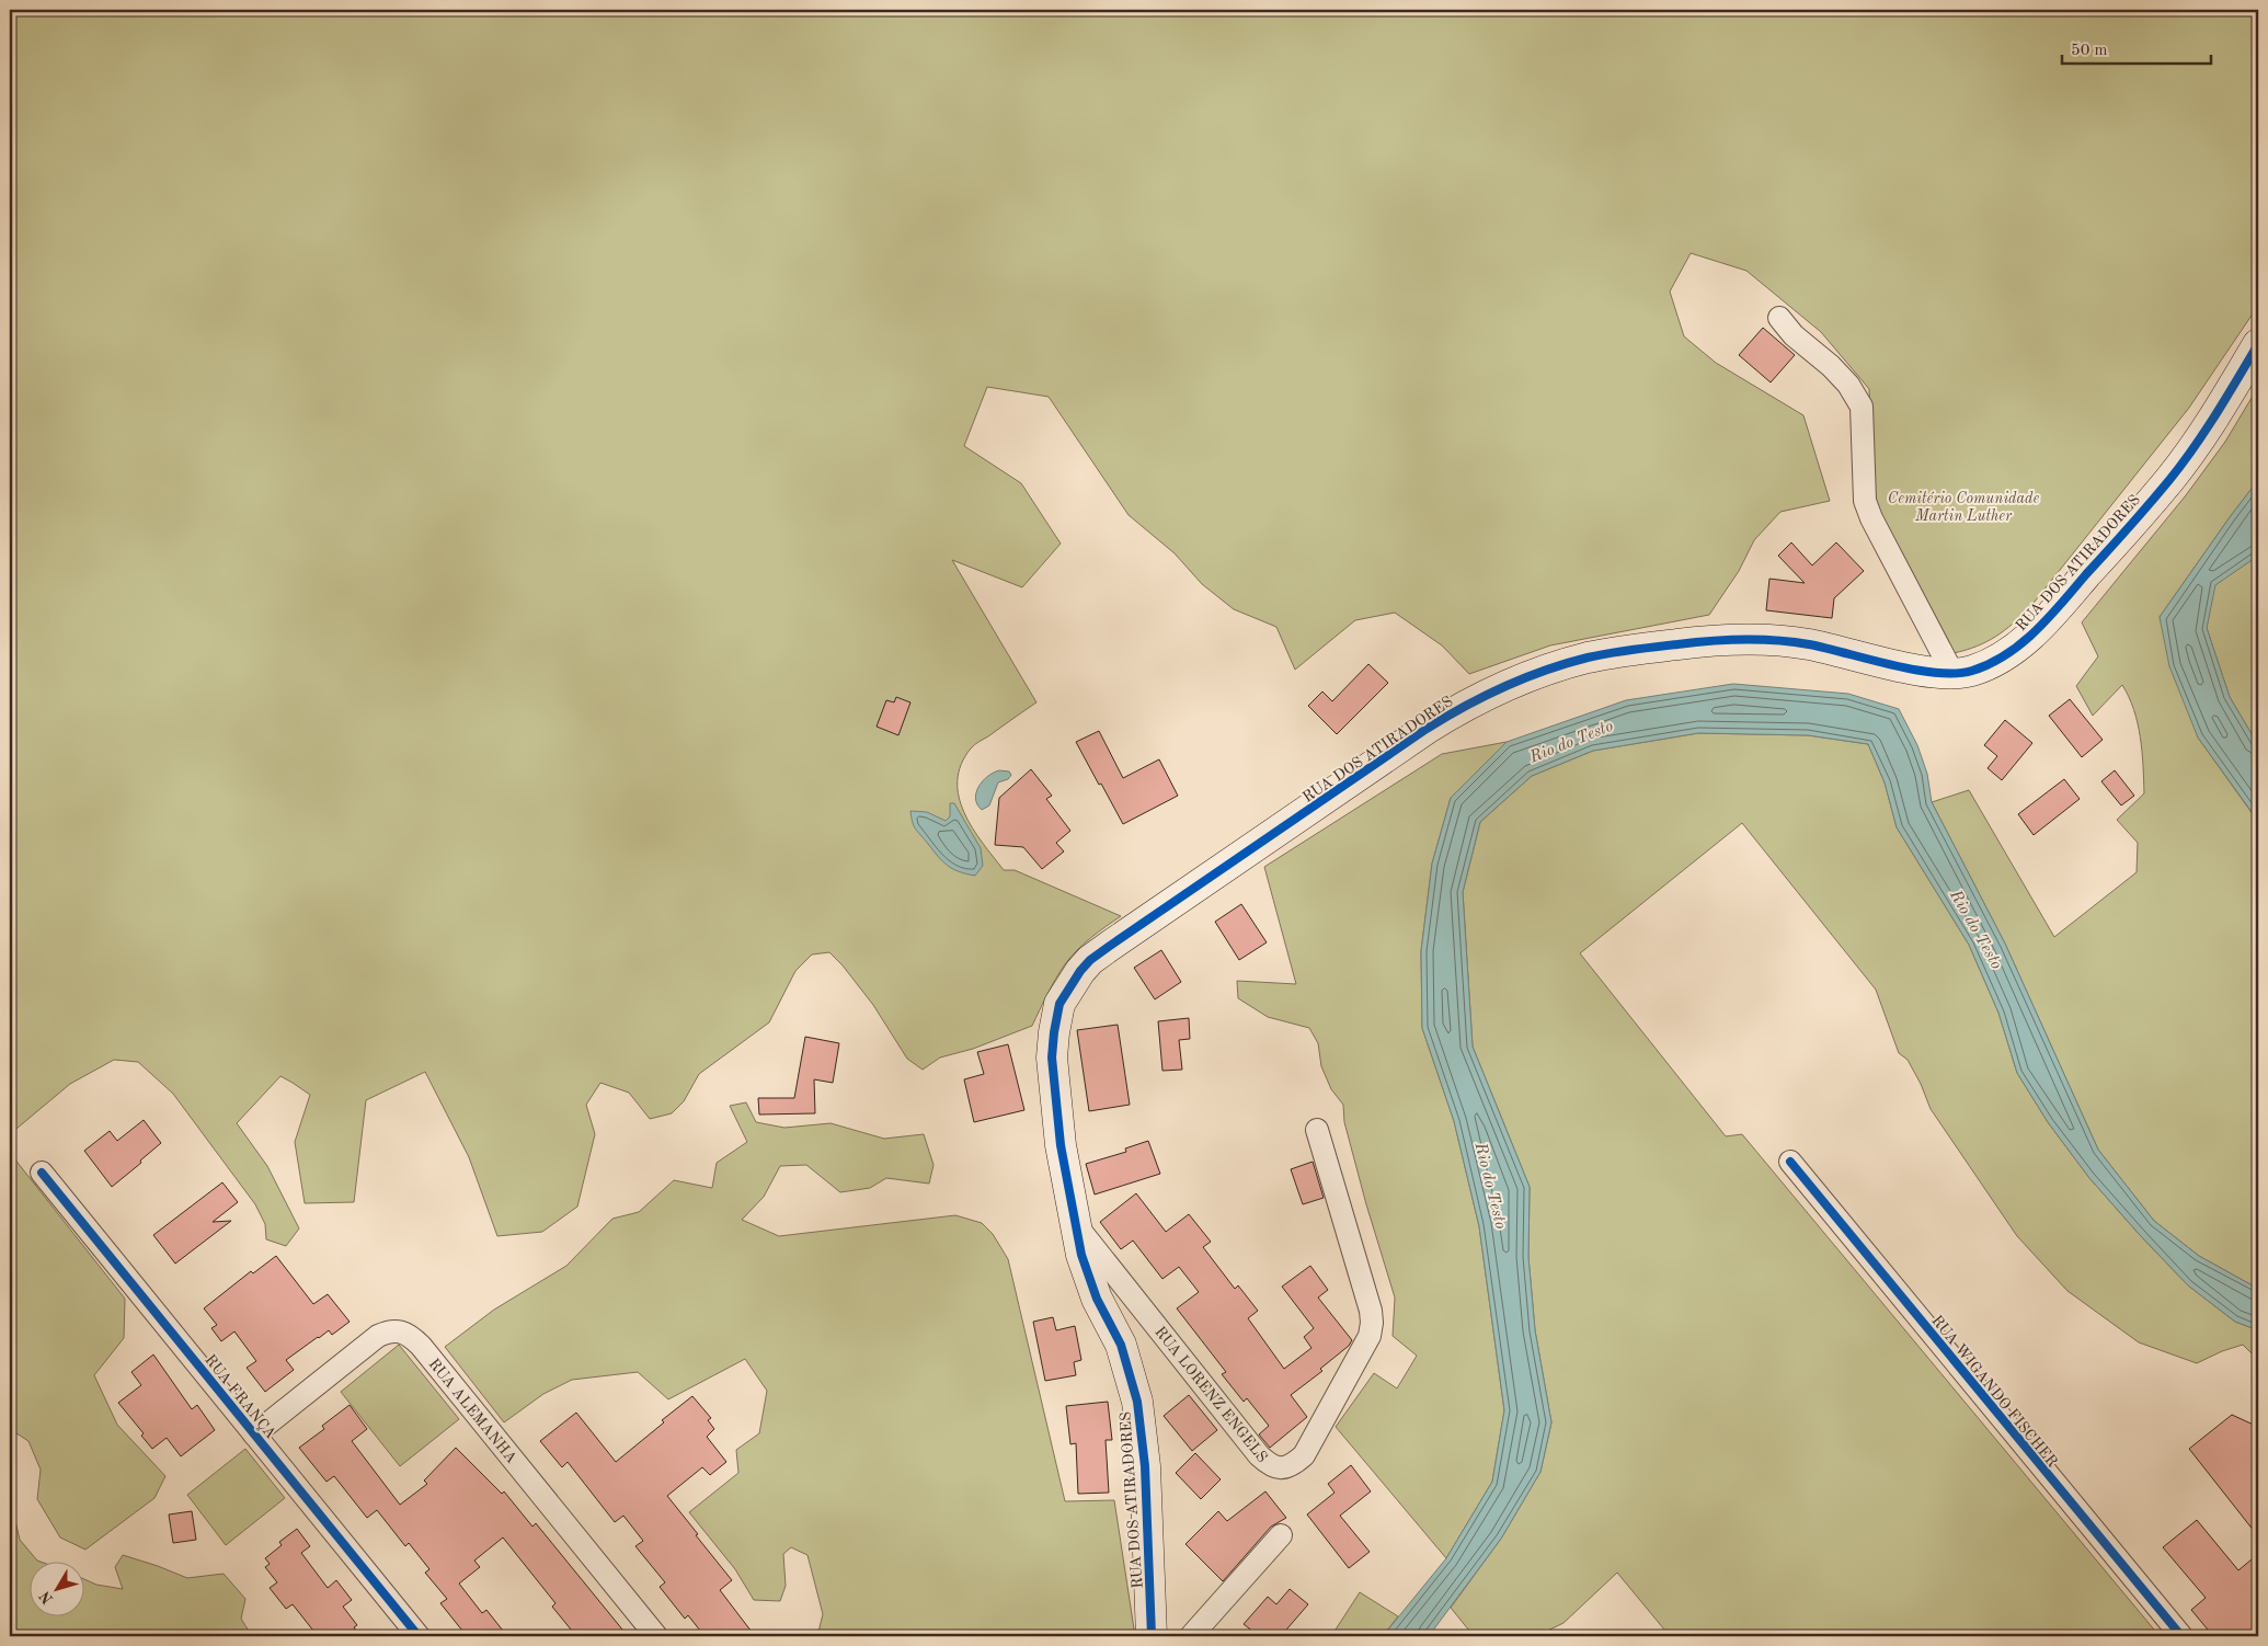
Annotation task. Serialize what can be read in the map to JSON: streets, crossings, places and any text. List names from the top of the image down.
{
  "streets": {
    "street": [
      "RUA DOS ATIRADORES",
      "RUA WIGANDO FISCHER",
      "RUA LORENZ ENGELS",
      "RUA FRANÇA",
      "RUA ALEMANHA"
    ]
  },
  "crossings": [
    ["RUA DOS ATIRADORES", "RUA LORENZ ENGELS"],
    ["RUA FRANÇA", "RUA ALEMANHA"]
  ],
  "water": ["Rio do Testo"],
  "parks": ["Cemitério Comunidade Martin Luther"],
  "scale_bar": "50 m",
  "north": "bottom left"
}
